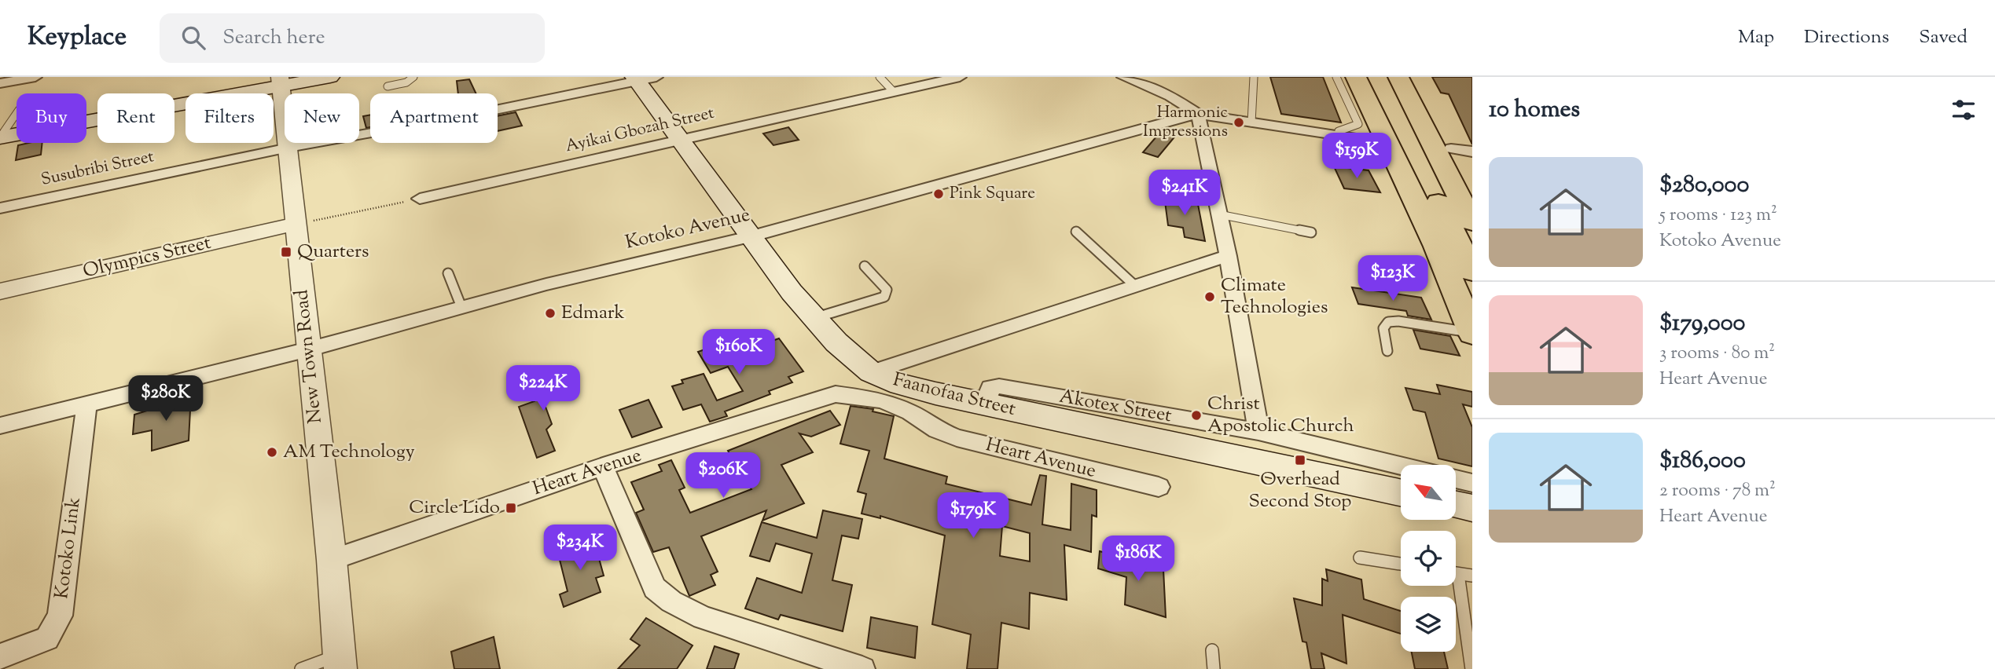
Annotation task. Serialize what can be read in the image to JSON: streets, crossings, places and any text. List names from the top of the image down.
{
  "streets": {
    "main road": ["Faanofaa Street"],
    "street": [
      "Ayikai Gbozah Street",
      "Susubribi Street",
      "Kotoko Avenue",
      "Olympics Street",
      "New Town Road",
      "Akotex Street",
      "Heart Avenue",
      "Kotoko Link"
    ]
  },
  "crossings": [
    ["Ayikai Gbozah Street", "Faanofaa Street"],
    ["Susubribi Street", "New Town Road"],
    ["Susubribi Street", "Faanofaa Street"],
    ["Kotoko Avenue", "New Town Road"],
    ["Kotoko Avenue", "Faanofaa Street"],
    ["Kotoko Avenue", "Kotoko Link"],
    ["Olympics Street", "New Town Road"],
    ["New Town Road", "Heart Avenue"],
    ["Faanofaa Street", "Akotex Street"]
  ],
  "places": {
    "other": [
      "Harmonic Impressions",
      "Pink Square",
      "Climate Technologies",
      "Edmark",
      "Christ Apostolic Church",
      "AM Technology"
    ],
    "transit": ["Quarters", "Overhead Second Stop", "Circle Lido"]
  },
  "north": "top left",
  "page": {
    "header": "Keyplace",
    "search": "Search here",
    "nav": ["Map", "Directions", "Saved"],
    "heading": "10 homes",
    "chip": [
      "Buy",
      "Rent",
      "Filters",
      "New",
      "Apartment"
    ],
    "price": [
      "$159K",
      "$241K",
      "$123K",
      "$160K",
      "$224K",
      "$280K",
      "$206K",
      "$179K",
      "$234K",
      "$186K"
    ],
    "list": [
      {
        "name": "$280,000",
        "note": "5 rooms · 123 m² · Kotoko Avenue"
      },
      {
        "name": "$179,000",
        "note": "3 rooms · 80 m² · Heart Avenue"
      },
      {
        "name": "$186,000",
        "note": "2 rooms · 78 m² · Heart Avenue"
      }
    ]
  }
}
